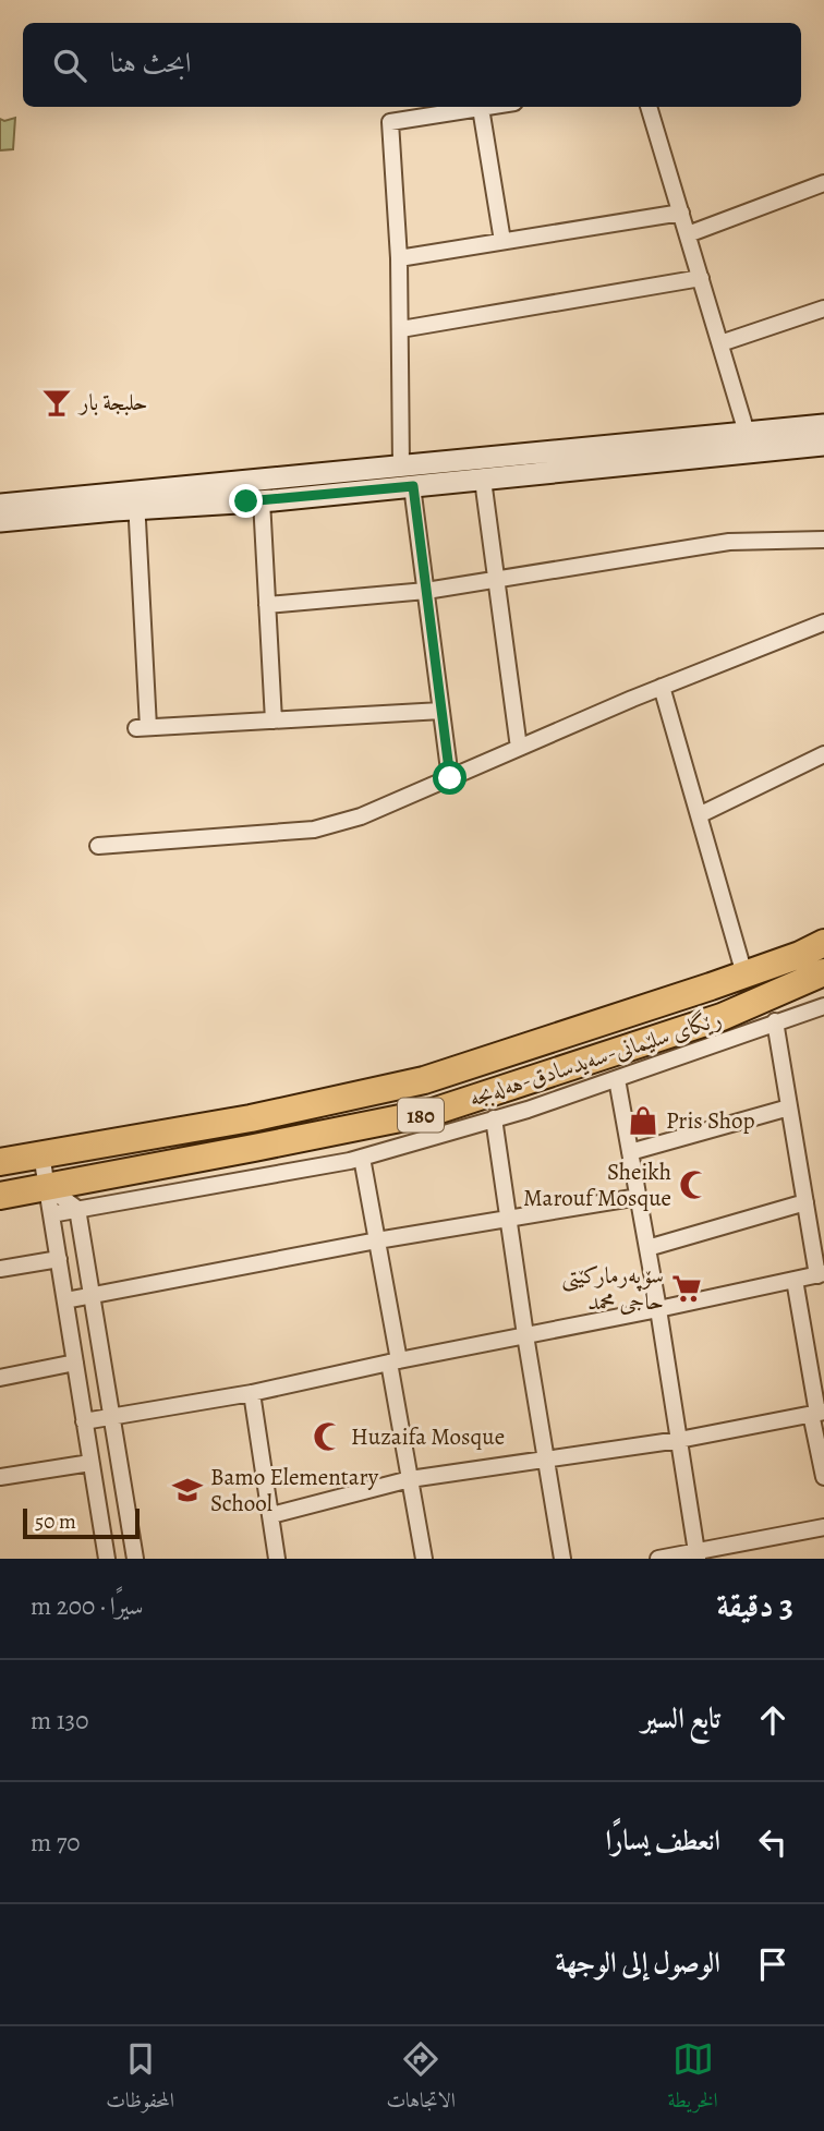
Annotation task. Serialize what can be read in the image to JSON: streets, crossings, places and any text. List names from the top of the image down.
{
  "streets": {
    "highway": ["رێگای سلێمانی-سەیدسادق-هەلەبجە", "180"]
  },
  "places": {
    "bar": ["حلبجة بار"],
    "shop": ["Pris Shop"],
    "mosque": ["Sheikh Marouf Mosque", "Huzaifa Mosque"],
    "supermarket": ["سۆپەرمارکێتی حاجی محمد"],
    "school or university": ["Bamo Elementary School"]
  },
  "scale_bar": "50 m",
  "page": {
    "search": "ابحث هنا",
    "scale": "50 m",
    "heading": ["3 دقيقة", "سيرًا · 200 m"],
    "list": [
      ["تابع السير", "130 m"],
      ["انعطف يسارًا", "70 m"],
      "الوصول إلى الوجهة"
    ],
    "nav": ["الخريطة", "الاتجاهات", "المحفوظات"]
  }
}
